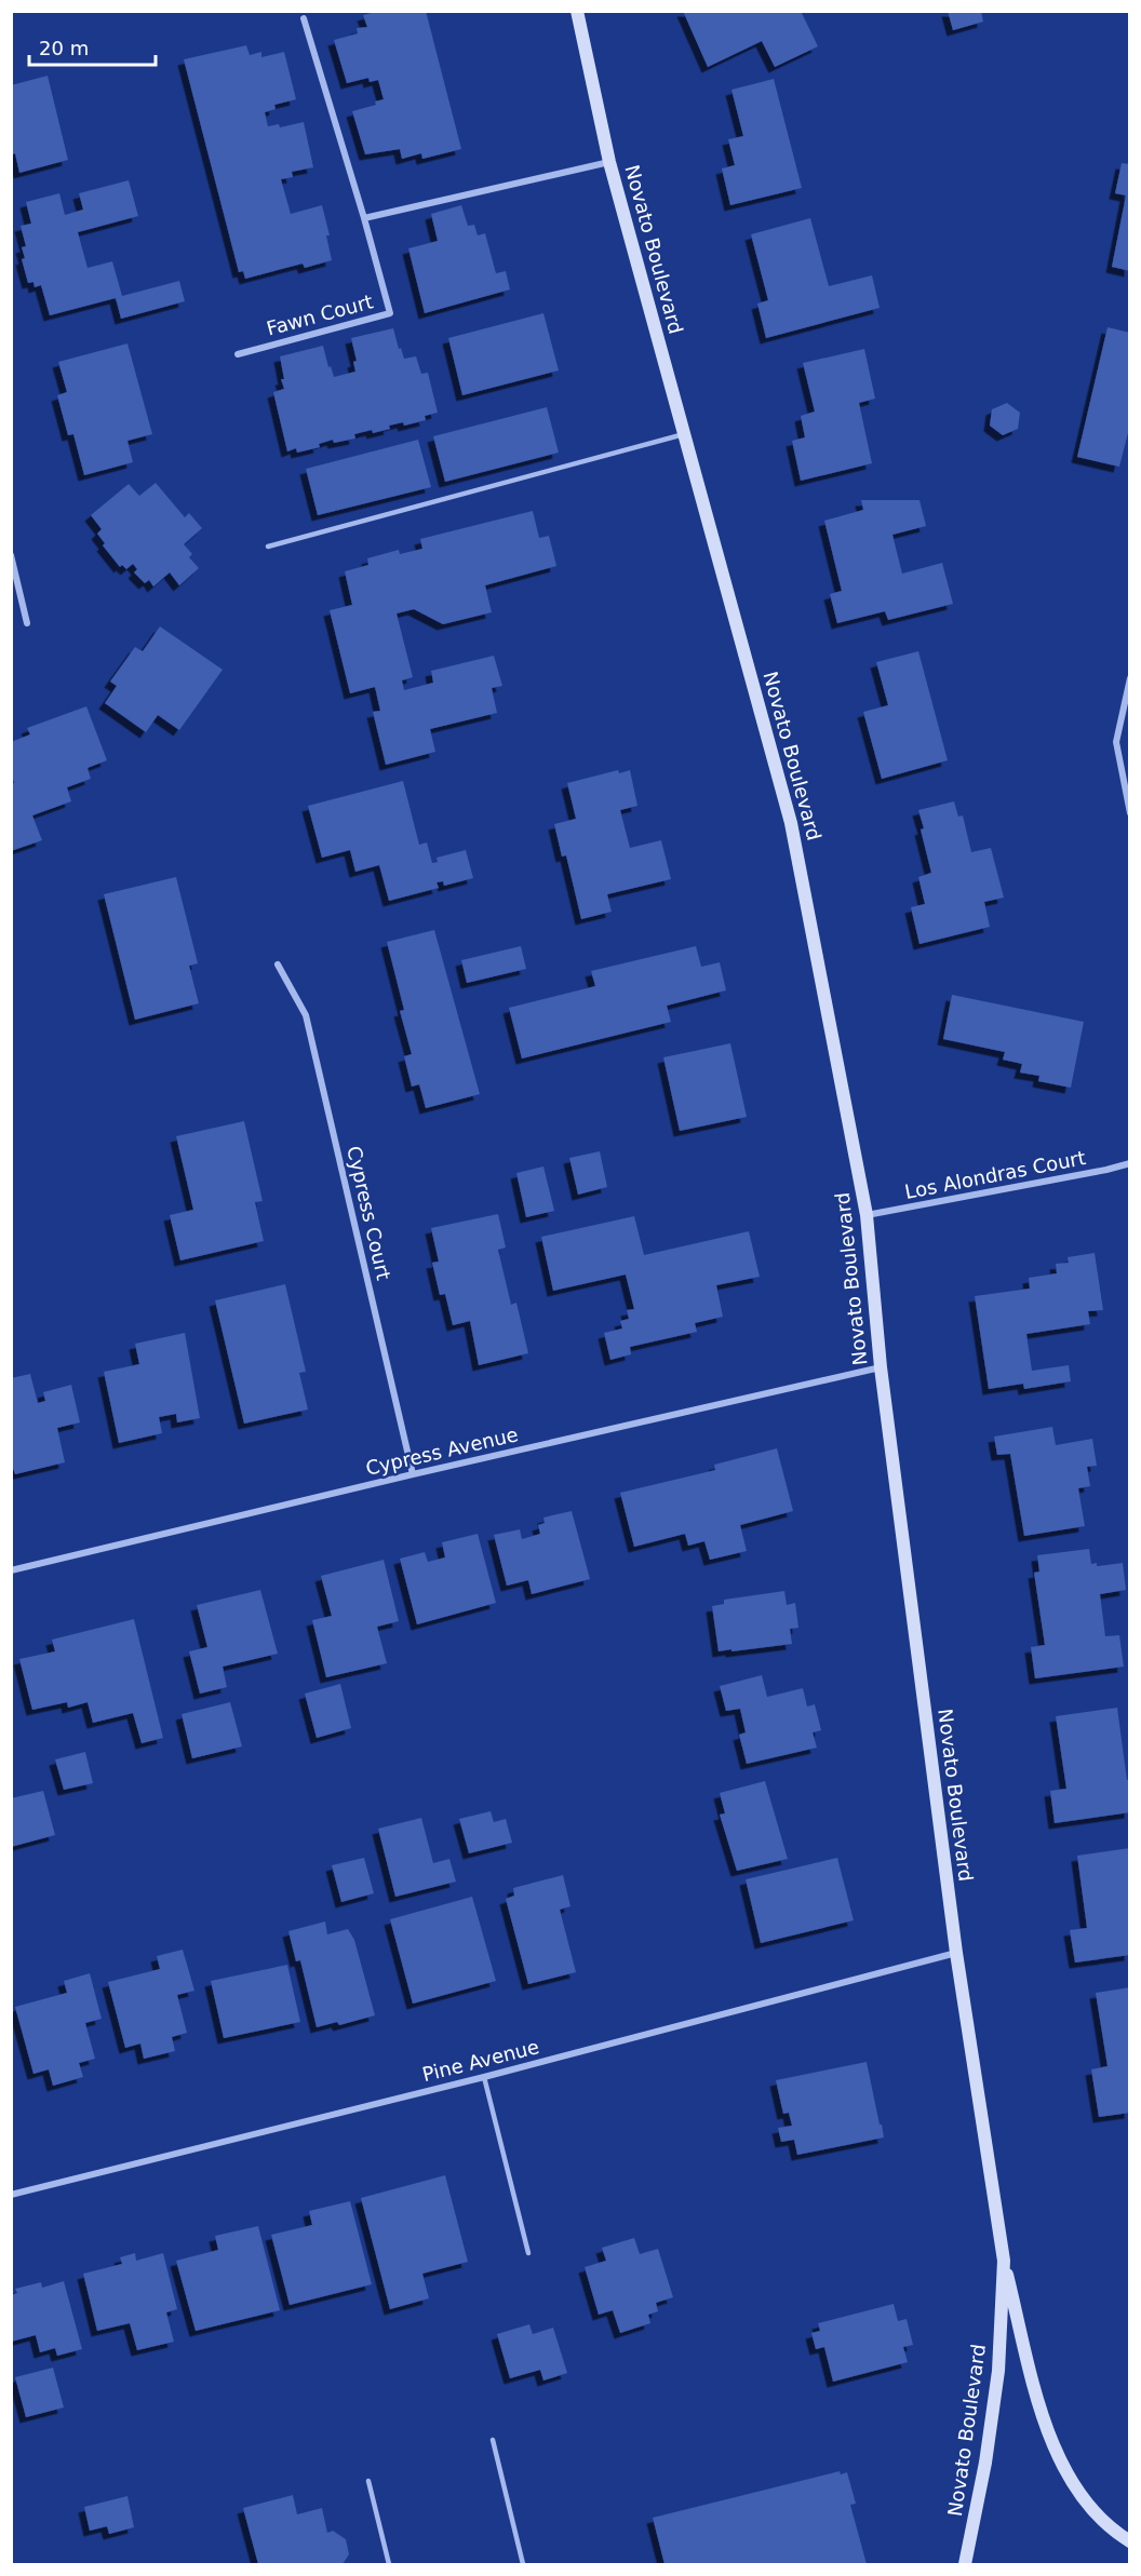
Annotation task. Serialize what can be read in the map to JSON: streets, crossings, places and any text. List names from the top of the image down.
{
  "streets": {
    "main road": ["Novato Boulevard"],
    "street": [
      "Fawn Court",
      "Los Alondras Court",
      "Cypress Court",
      "Cypress Avenue",
      "Pine Avenue"
    ]
  },
  "crossings": [
    ["Novato Boulevard", "Los Alondras Court"],
    ["Novato Boulevard", "Cypress Avenue"],
    ["Novato Boulevard", "Pine Avenue"],
    ["Cypress Court", "Cypress Avenue"]
  ],
  "scale_bar": "20 m"
}
